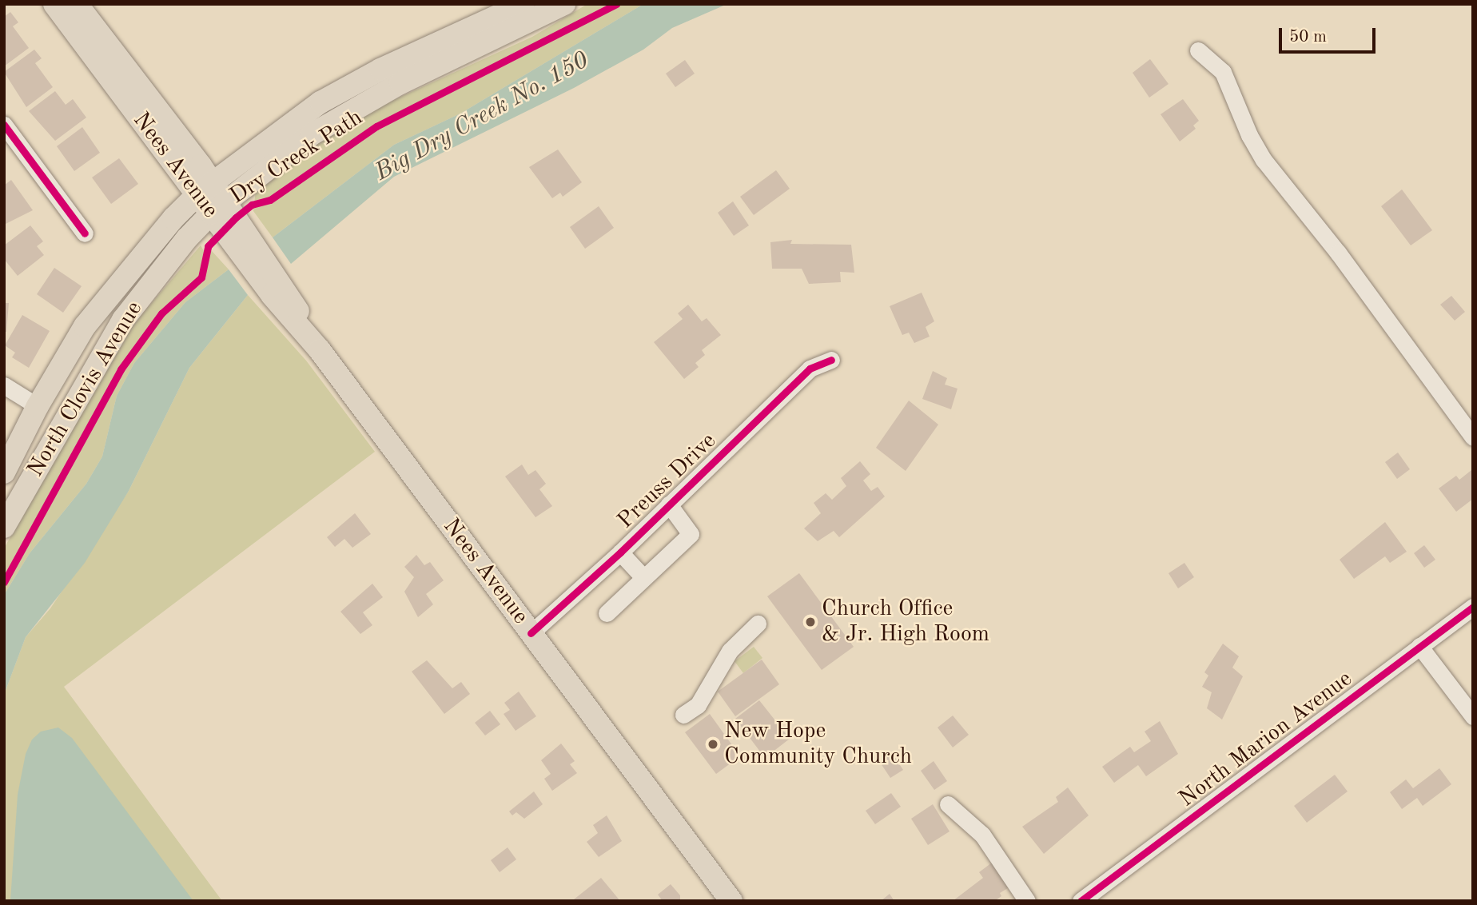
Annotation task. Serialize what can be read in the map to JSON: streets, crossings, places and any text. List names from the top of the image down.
{
  "streets": {
    "main road": ["Nees Avenue", "North Clovis Avenue"],
    "street": ["Preuss Drive", "North Marion Avenue"],
    "cycle path": ["Dry Creek Path"]
  },
  "crossings": [
    ["Nees Avenue", "North Clovis Avenue"],
    ["Nees Avenue", "Preuss Drive"]
  ],
  "water": ["Big Dry Creek No. 150"],
  "places": ["Church Office & Jr. High Room", "New Hope Community Church"],
  "scale_bar": "50 m"
}
